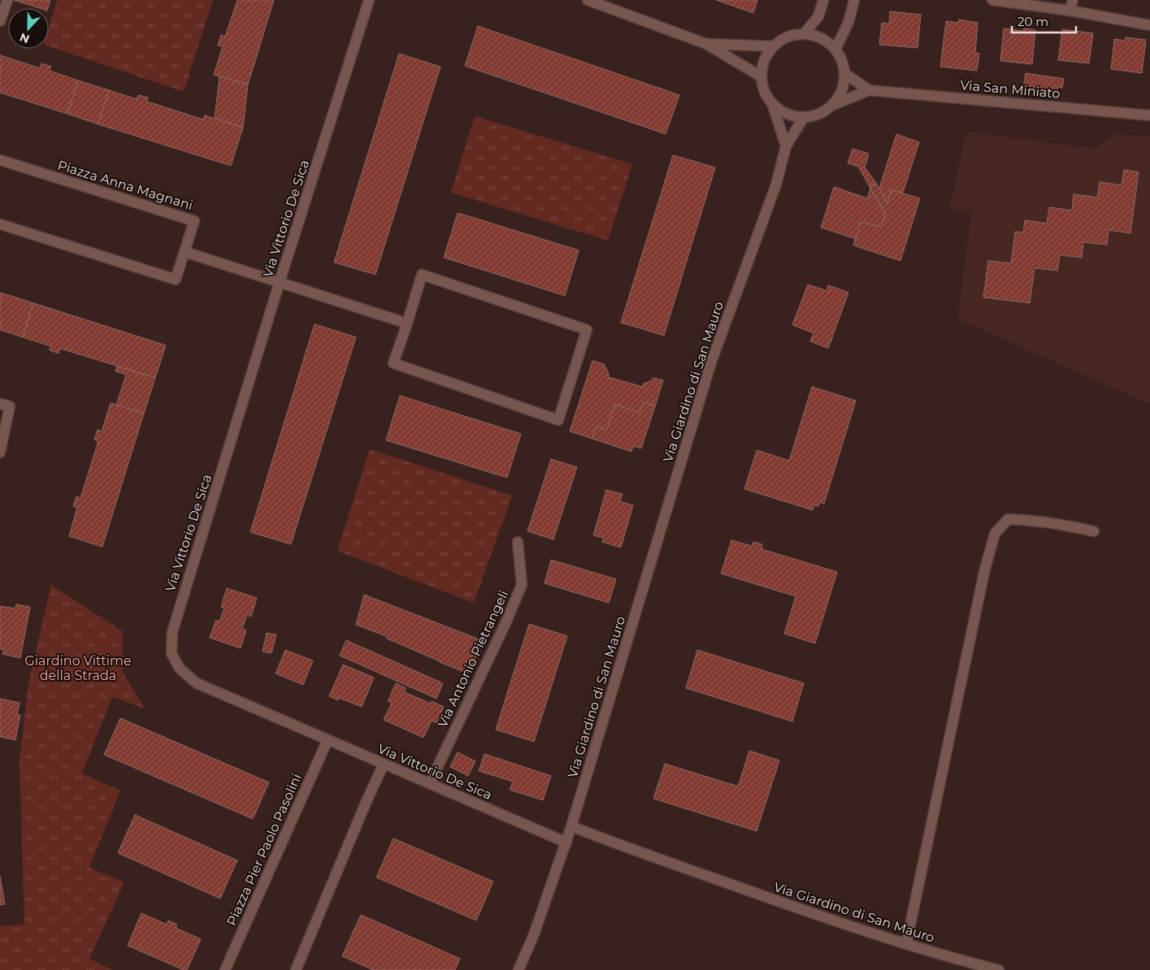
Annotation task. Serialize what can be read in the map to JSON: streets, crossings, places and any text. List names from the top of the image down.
{
  "streets": {
    "street": [
      "Via San Miniato",
      "Piazza Anna Magnani",
      "Via Vittorio De Sica",
      "Via Giardino di San Mauro",
      "Via Antonio Pietrangeli",
      "Piazza Pier Paolo Pasolini"
    ]
  },
  "crossings": [
    ["Via Vittorio De Sica", "Via Antonio Pietrangeli"],
    ["Via Vittorio De Sica", "Piazza Pier Paolo Pasolini"]
  ],
  "parks": ["Giardino Vittime della Strada"],
  "scale_bar": "20 m",
  "north": "bottom"
}
